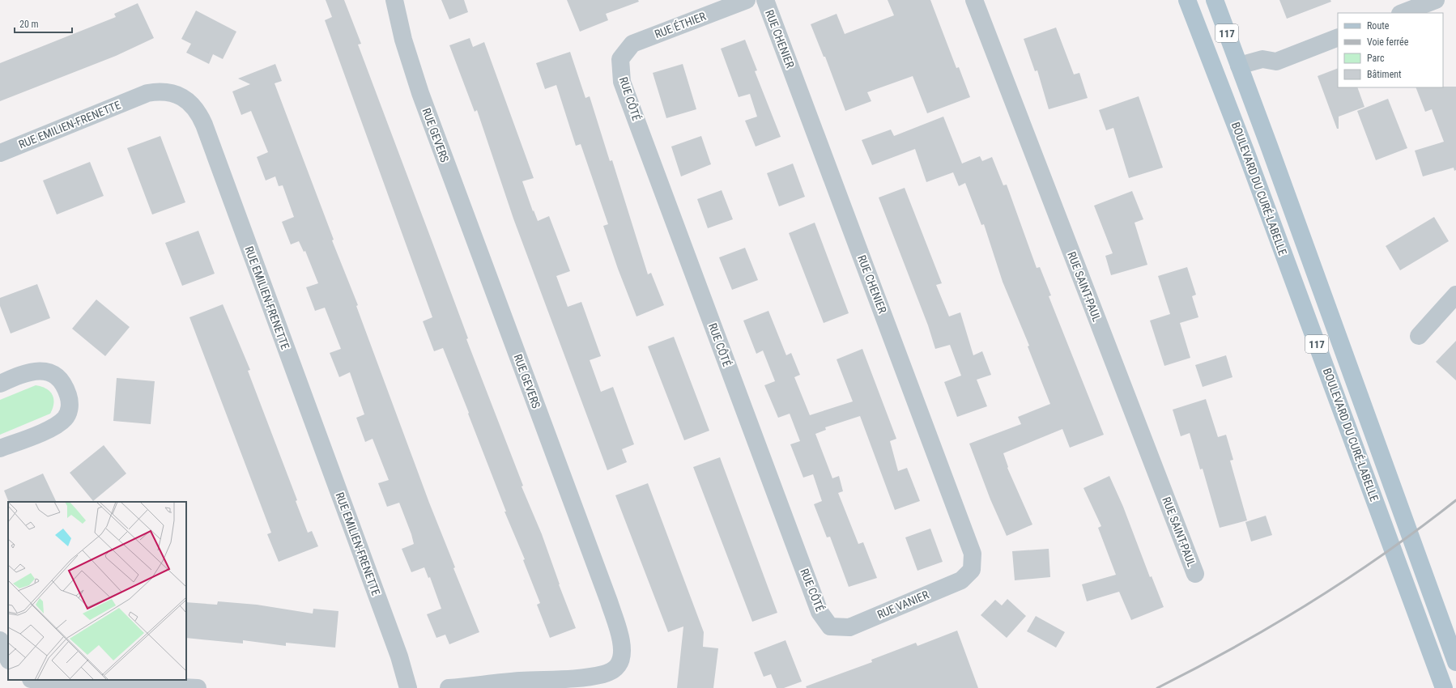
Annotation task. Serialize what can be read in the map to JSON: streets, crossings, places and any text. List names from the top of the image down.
{
  "streets": {
    "main road": ["117", "BOULEVARD DU CURÉ-LABELLE"],
    "street": [
      "RUE ÉTHIER",
      "RUE CHENIER",
      "RUE CÔTÉ",
      "RUE EMILIEN-FRENETTE",
      "RUE GEVERS",
      "RUE SAINT-PAUL",
      "RUE VANIER"
    ]
  },
  "crossings": [
    ["RUE ÉTHIER", "RUE CÔTÉ"],
    ["RUE CHENIER", "RUE VANIER"],
    ["RUE CÔTÉ", "RUE VANIER"]
  ],
  "legend": [
    "Route",
    "Voie ferrée",
    "Parc",
    "Bâtiment"
  ],
  "scale_bar": "20 m"
}
